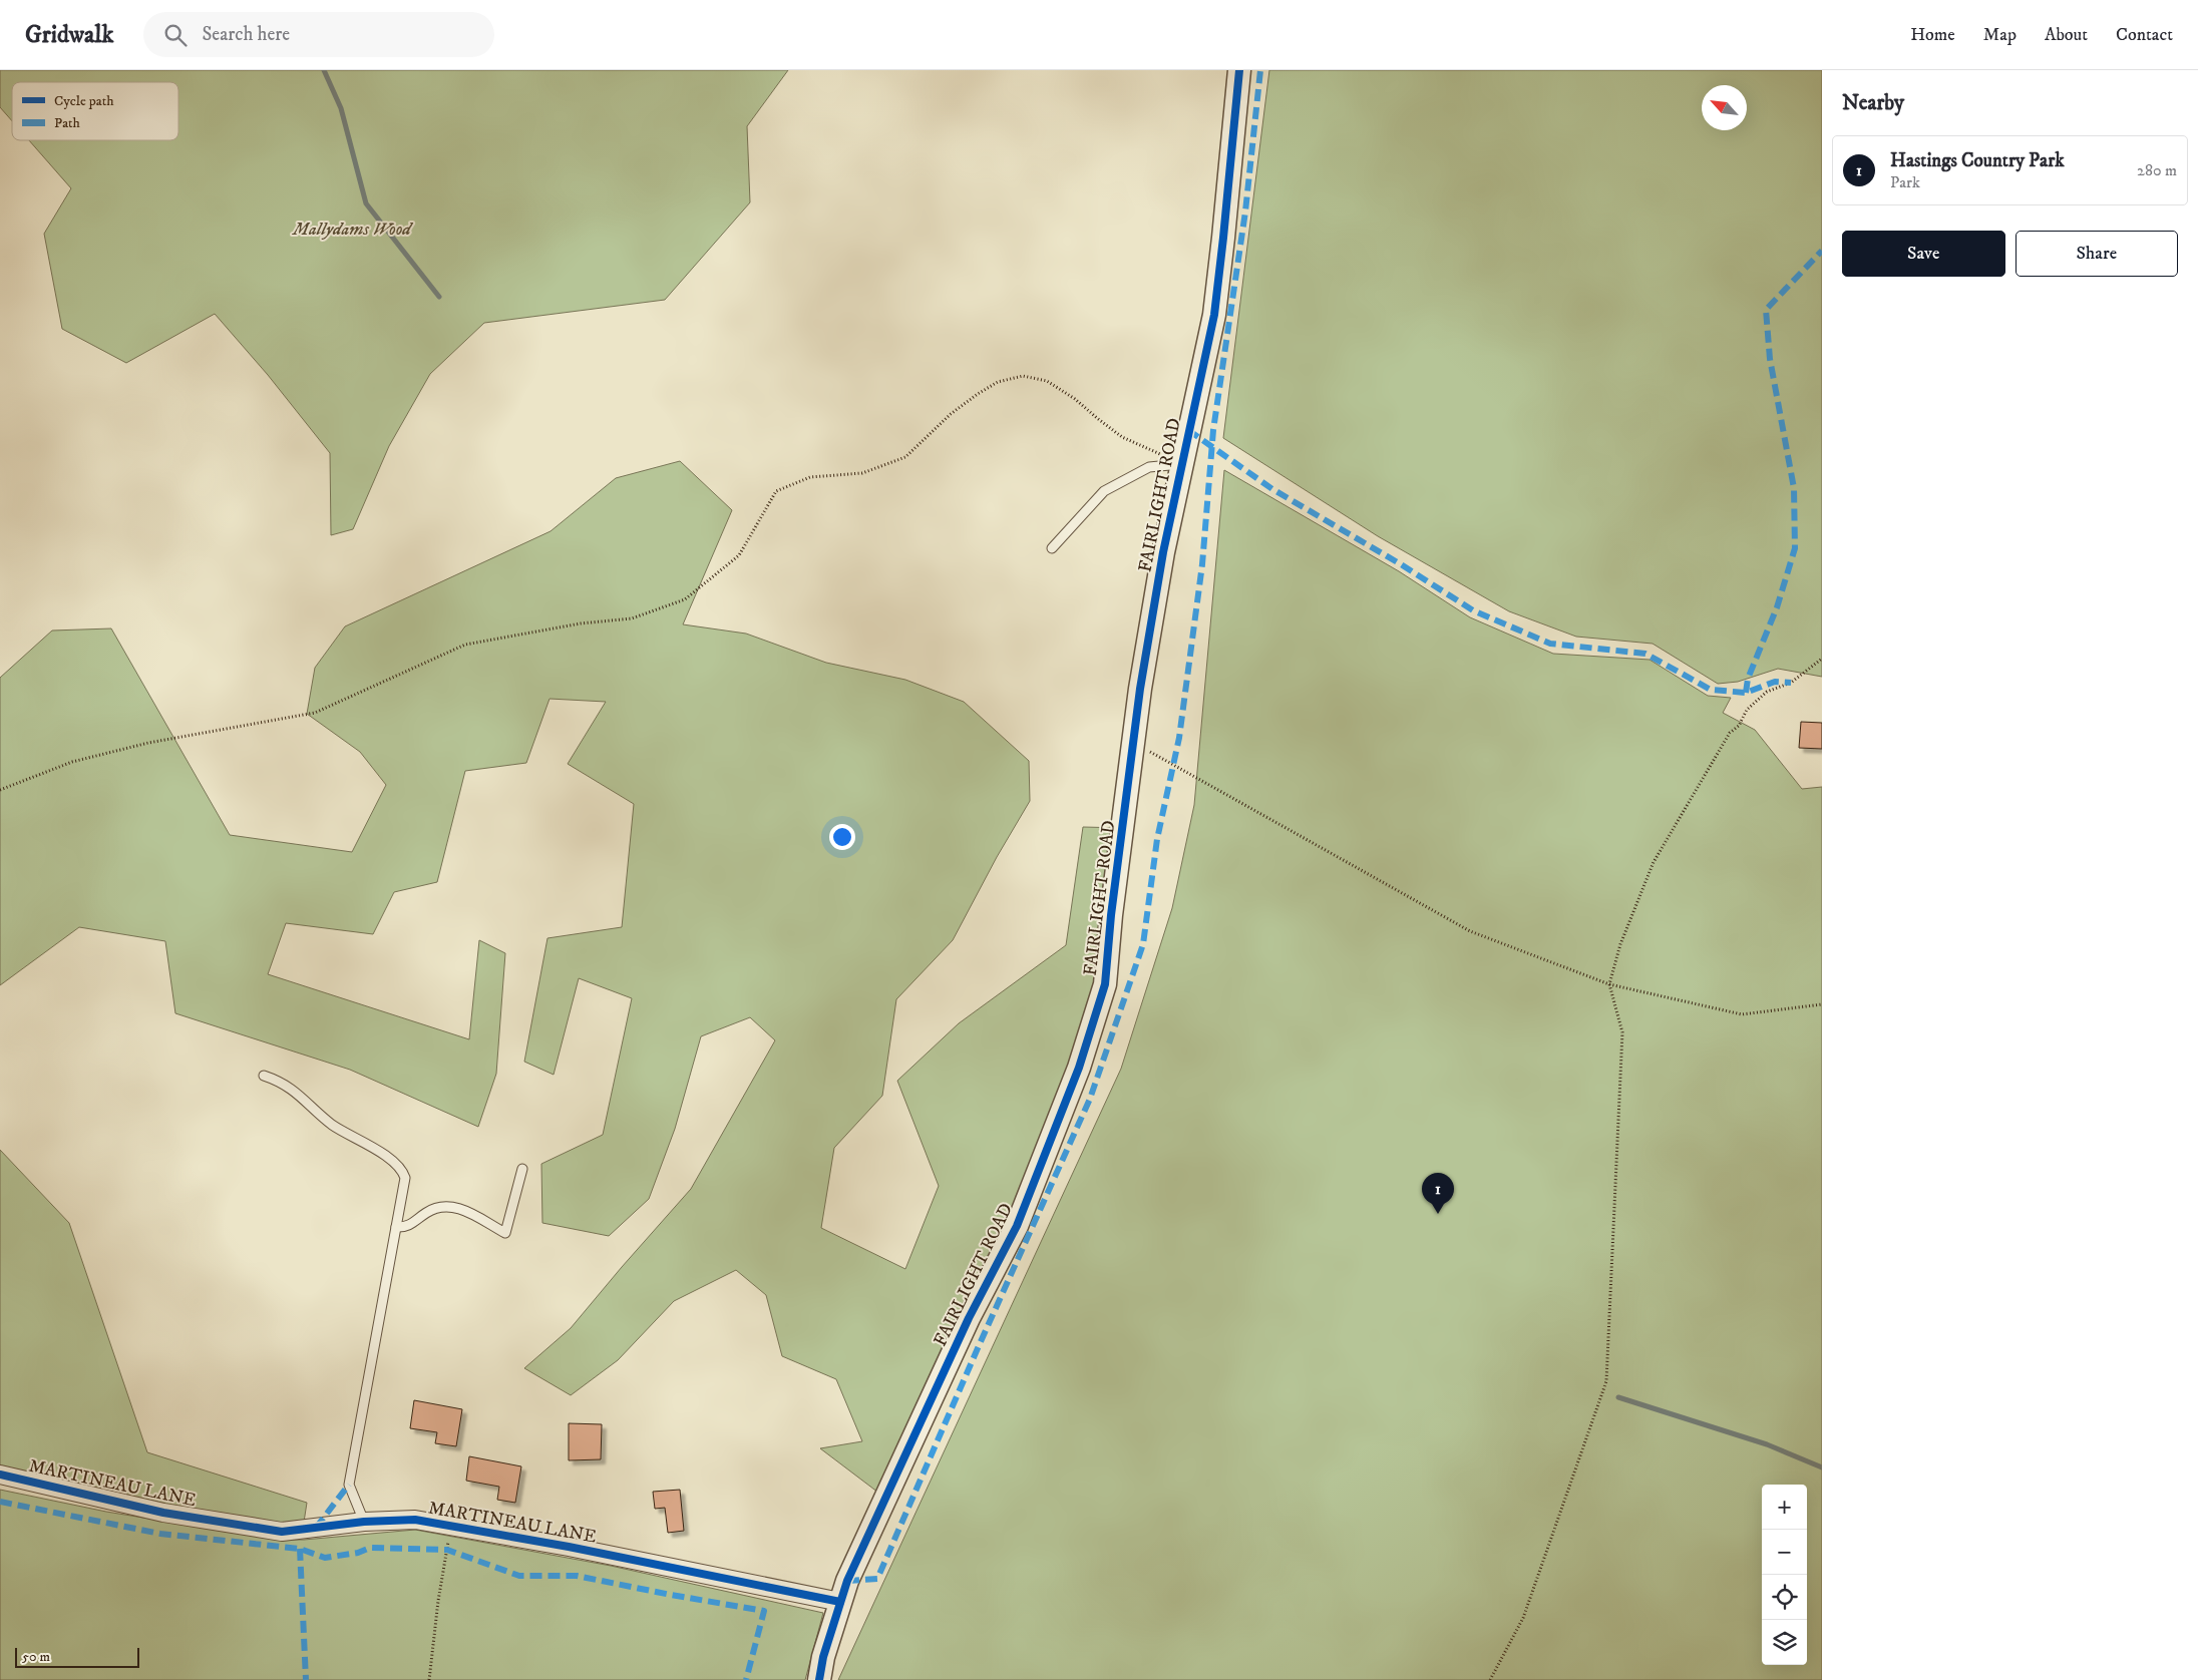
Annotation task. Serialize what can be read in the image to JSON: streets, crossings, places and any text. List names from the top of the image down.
{
  "streets": {
    "street": ["FAIRLIGHT ROAD", "MARTINEAU LANE"]
  },
  "crossings": [
    ["FAIRLIGHT ROAD", "MARTINEAU LANE"]
  ],
  "parks": ["Mallydams Wood"],
  "legend": ["Cycle path", "Path"],
  "scale_bar": "50 m",
  "north": "top left",
  "page": {
    "header": "Gridwalk",
    "search": "Search here",
    "nav": [
      "Home",
      "Map",
      "About",
      "Contact"
    ],
    "heading": "Nearby",
    "list": [
      {
        "mark": "1",
        "name": "Hastings Country Park",
        "note": "Park",
        "value": "280 m"
      }
    ],
    "buttons": ["Save", "Share"],
    "pins": "1",
    "map_buttons": ["+", "−"],
    "scale": "50 m"
  }
}
